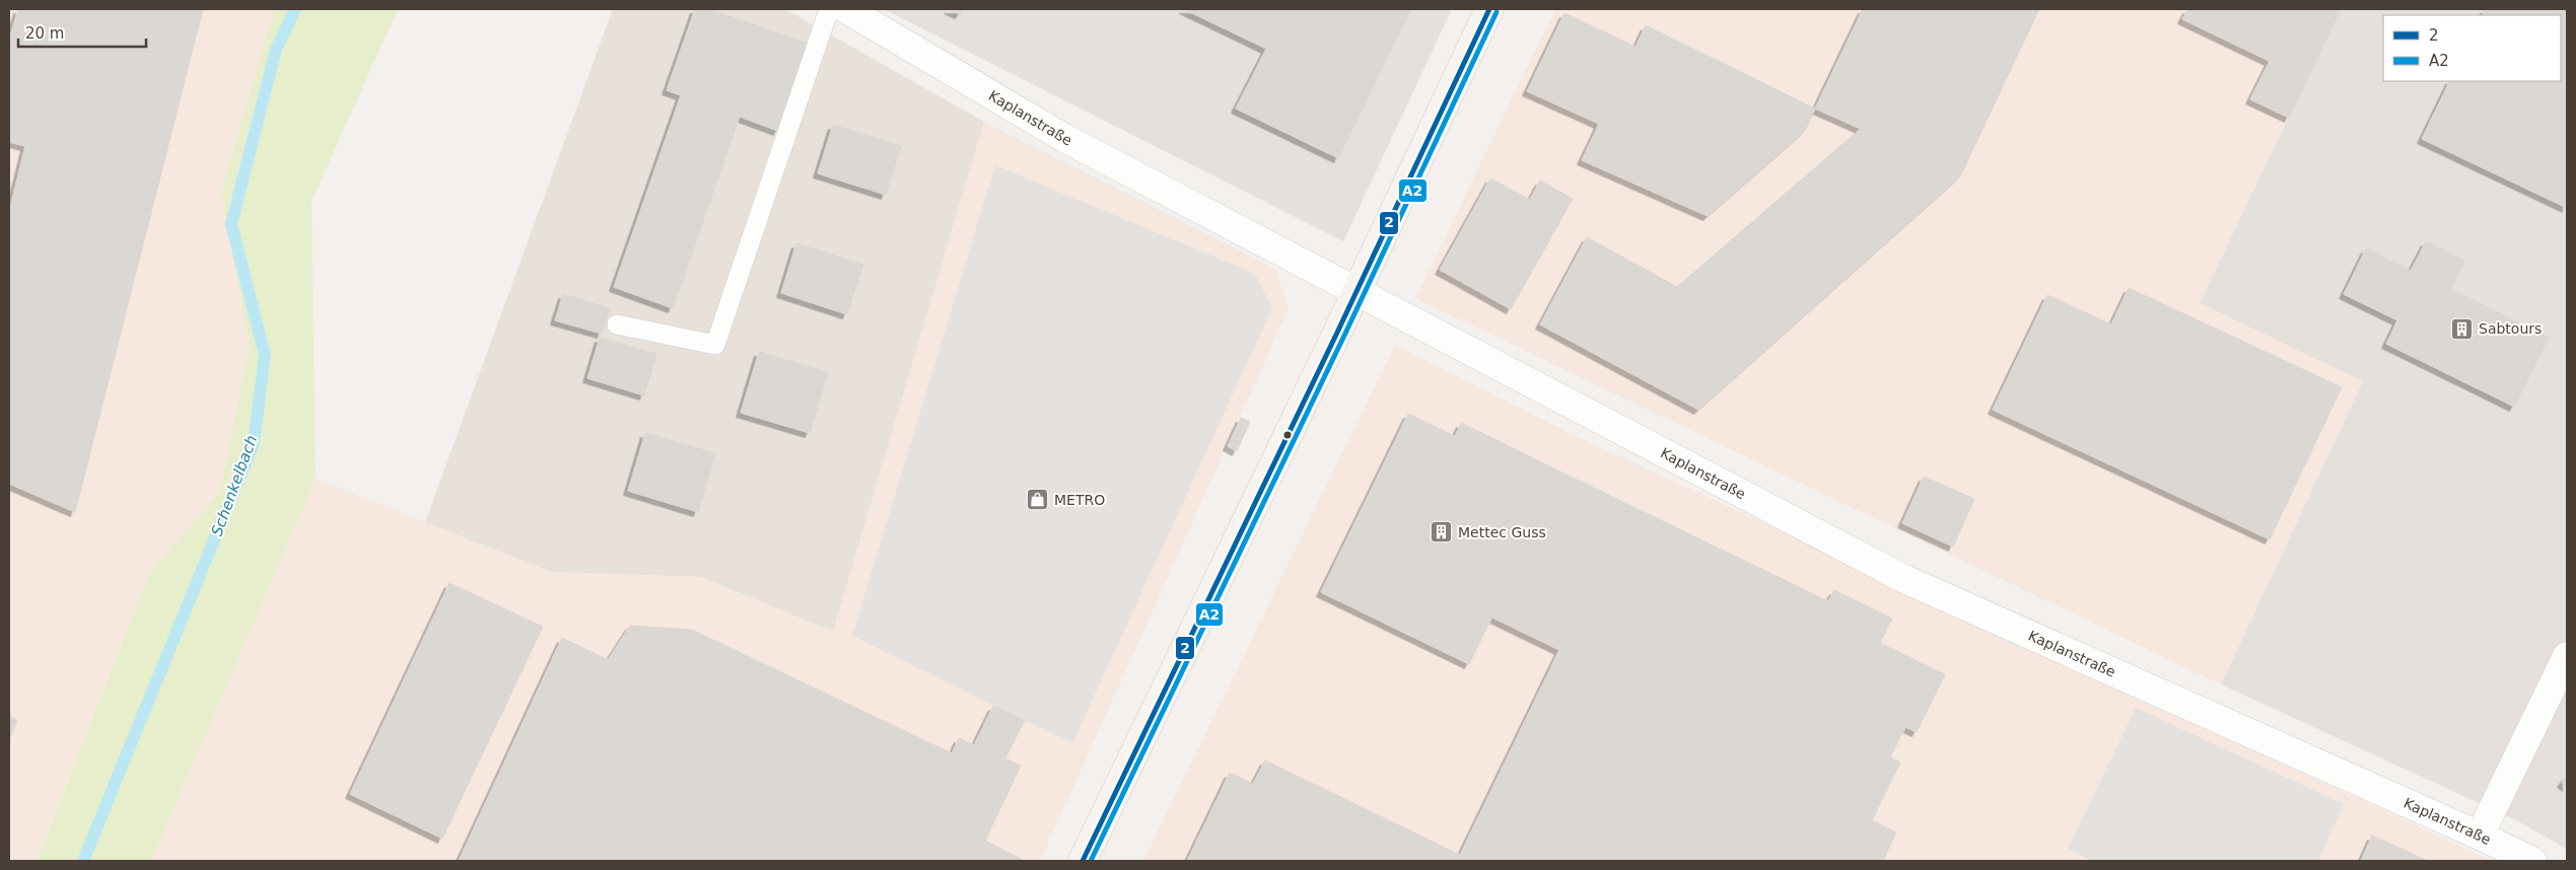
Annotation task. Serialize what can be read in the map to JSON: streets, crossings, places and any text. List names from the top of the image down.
{
  "streets": {
    "street": ["Kaplanstraße"]
  },
  "water": ["Schenkelbach"],
  "places": {
    "building": ["Sabtours", "Mettec Guss"],
    "shop": ["METRO"]
  },
  "lines": ["transit line 2", "transit line A2"],
  "legend": ["2", "A2"],
  "scale_bar": "20 m"
}
